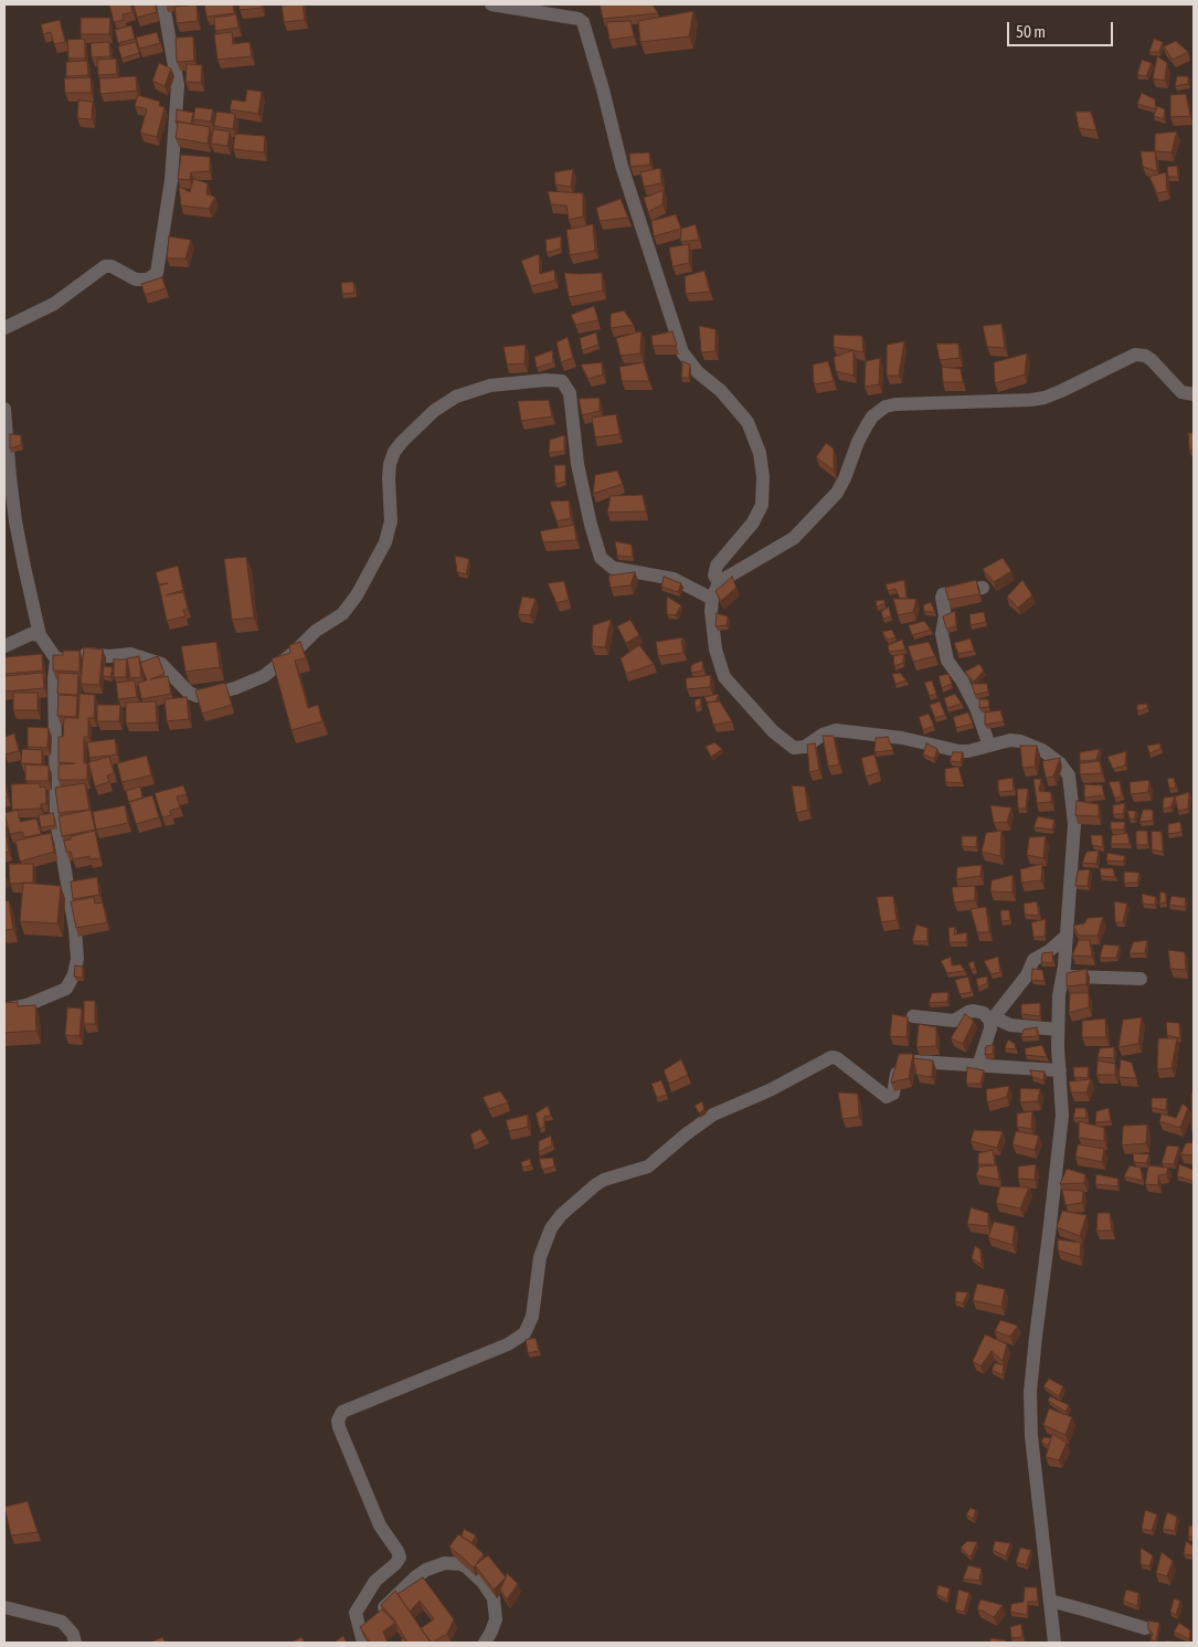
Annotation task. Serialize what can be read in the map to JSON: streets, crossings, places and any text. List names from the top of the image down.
{
  "scale_bar": "50 m"
}
